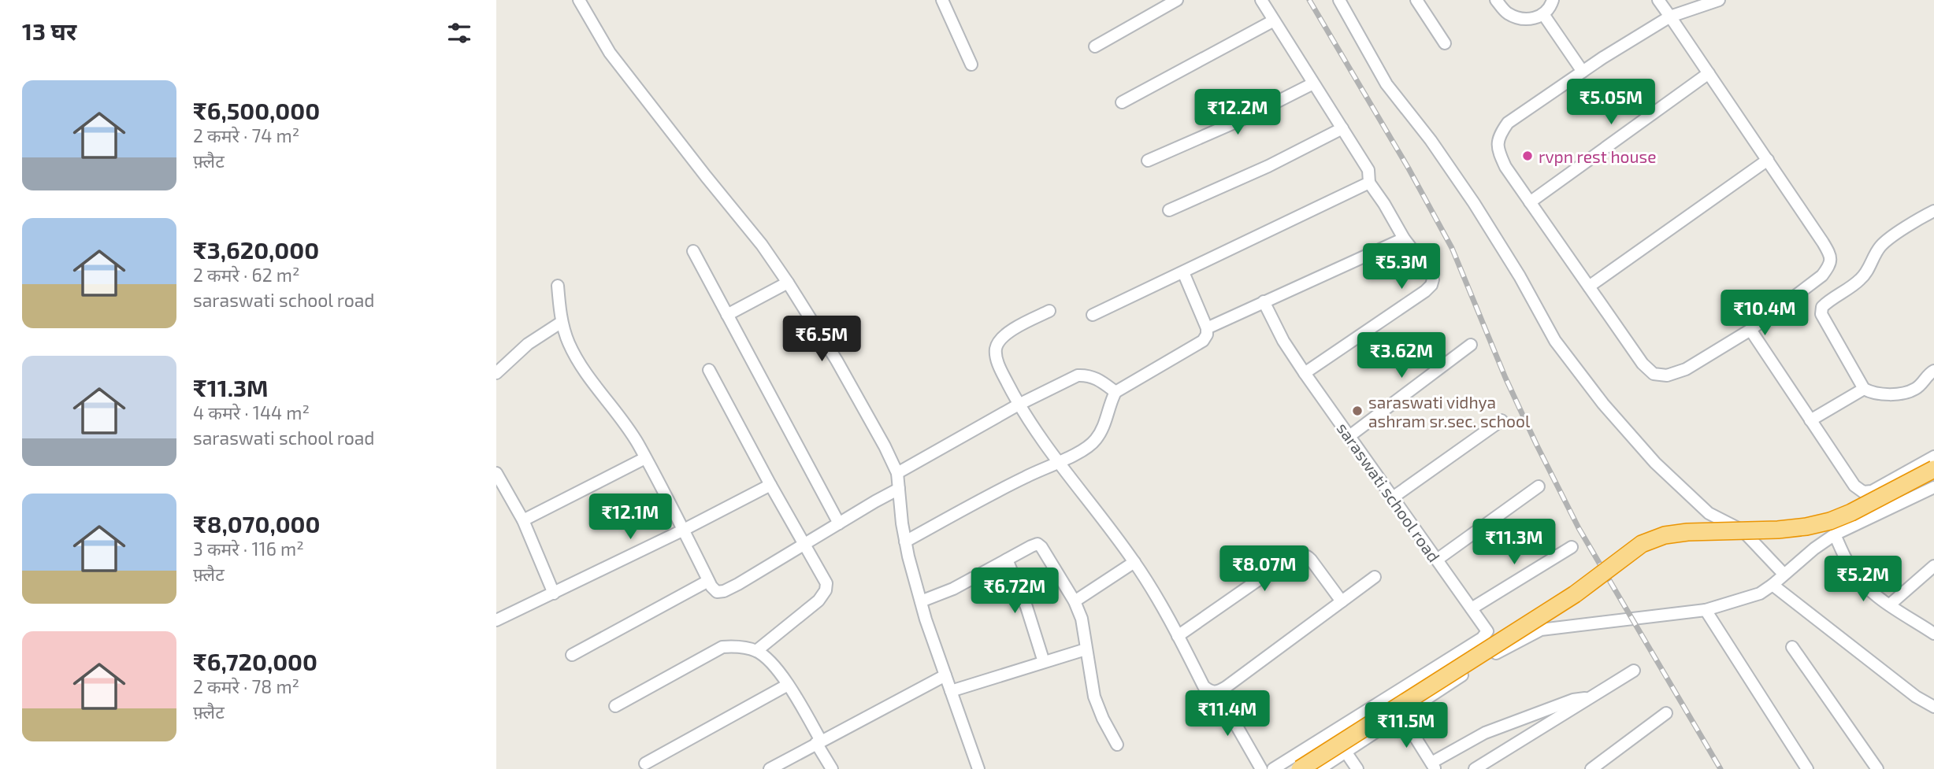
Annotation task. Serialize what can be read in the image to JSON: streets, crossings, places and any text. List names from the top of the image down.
{
  "streets": {
    "street": ["saraswati school road"]
  },
  "places": ["rvpn rest house", "saraswati vidhya ashram sr.sec. school"],
  "page": {
    "heading": "13 घर",
    "list": [
      {
        "name": "₹6,500,000",
        "note": "2 कमरे · 74 m² · फ़्लैट"
      },
      {
        "name": "₹3,620,000",
        "note": "2 कमरे · 62 m² · saraswati school road"
      },
      {
        "name": "₹11.3M",
        "note": "4 कमरे · 144 m² · saraswati school road"
      },
      {
        "name": "₹8,070,000",
        "note": "3 कमरे · 116 m² · फ़्लैट"
      },
      {
        "name": "₹6,720,000",
        "note": "2 कमरे · 78 m² · फ़्लैट"
      }
    ],
    "price": [
      "₹5.05M",
      "₹12.2M",
      "₹5.3M",
      "₹10.4M",
      "₹6.5M",
      "₹3.62M",
      "₹12.1M",
      "₹11.3M",
      "₹8.07M",
      "₹5.2M",
      "₹6.72M",
      "₹11.4M",
      "₹11.5M"
    ]
  }
}
